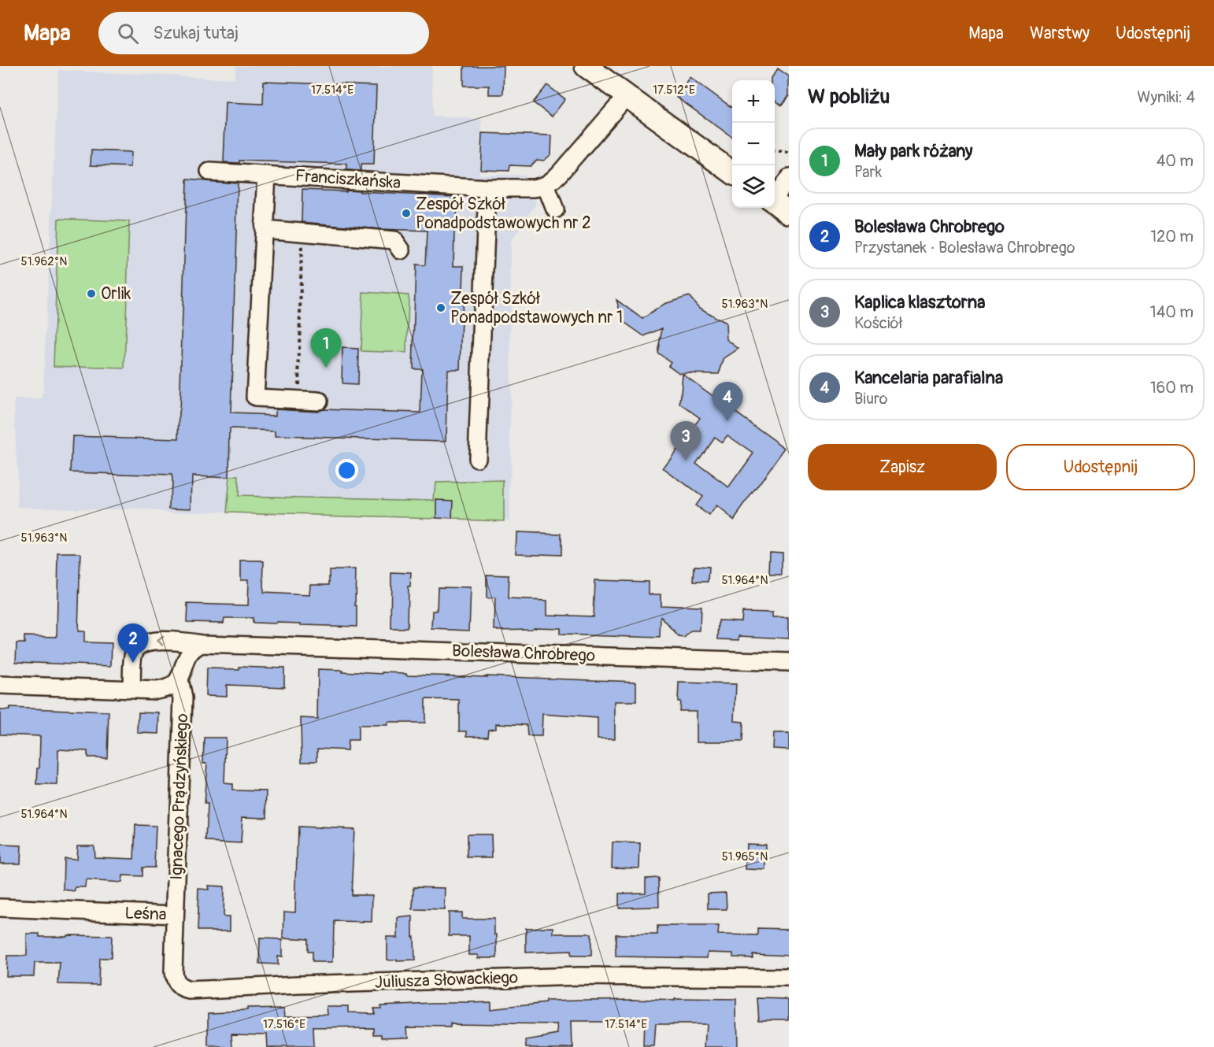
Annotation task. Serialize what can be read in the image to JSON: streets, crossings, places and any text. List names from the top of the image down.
{
  "streets": {
    "street": [
      "Franciszkańska",
      "Bolesława Chrobrego",
      "Ignacego Prądzyńskiego",
      "Leśna",
      "Juliusza Słowackiego"
    ]
  },
  "crossings": [
    ["Ignacego Prądzyńskiego", "Leśna"],
    ["Ignacego Prądzyńskiego", "Juliusza Słowackiego"],
    ["Leśna", "Juliusza Słowackiego"]
  ],
  "places": ["Zespół Szkół Ponadpodstawowych nr 2", "Orlik", "Zespół Szkół Ponadpodstawowych nr 1"],
  "page": {
    "header": "Mapa",
    "search": "Szukaj tutaj",
    "nav": ["Mapa", "Warstwy", "Udostępnij"],
    "heading": ["W pobliżu", "Wyniki: 4"],
    "map_buttons": ["+", "−"],
    "list": [
      {
        "mark": "1",
        "name": "Mały park różany",
        "note": "Park",
        "value": "40 m"
      },
      {
        "mark": "2",
        "name": "Bolesława Chrobrego",
        "note": "Przystanek · Bolesława Chrobrego",
        "value": "120 m"
      },
      {
        "mark": "3",
        "name": "Kaplica klasztorna",
        "note": "Kościół",
        "value": "140 m"
      },
      {
        "mark": "4",
        "name": "Kancelaria parafialna",
        "note": "Biuro",
        "value": "160 m"
      }
    ],
    "pins": [
      "1",
      "4",
      "3",
      "2"
    ],
    "buttons": ["Zapisz", "Udostępnij"]
  },
  "coordinates": [
    "17.514°E",
    "17.512°E",
    "51.962°N",
    "51.963°N",
    "51.964°N",
    "51.965°N",
    "17.516°E"
  ]
}
